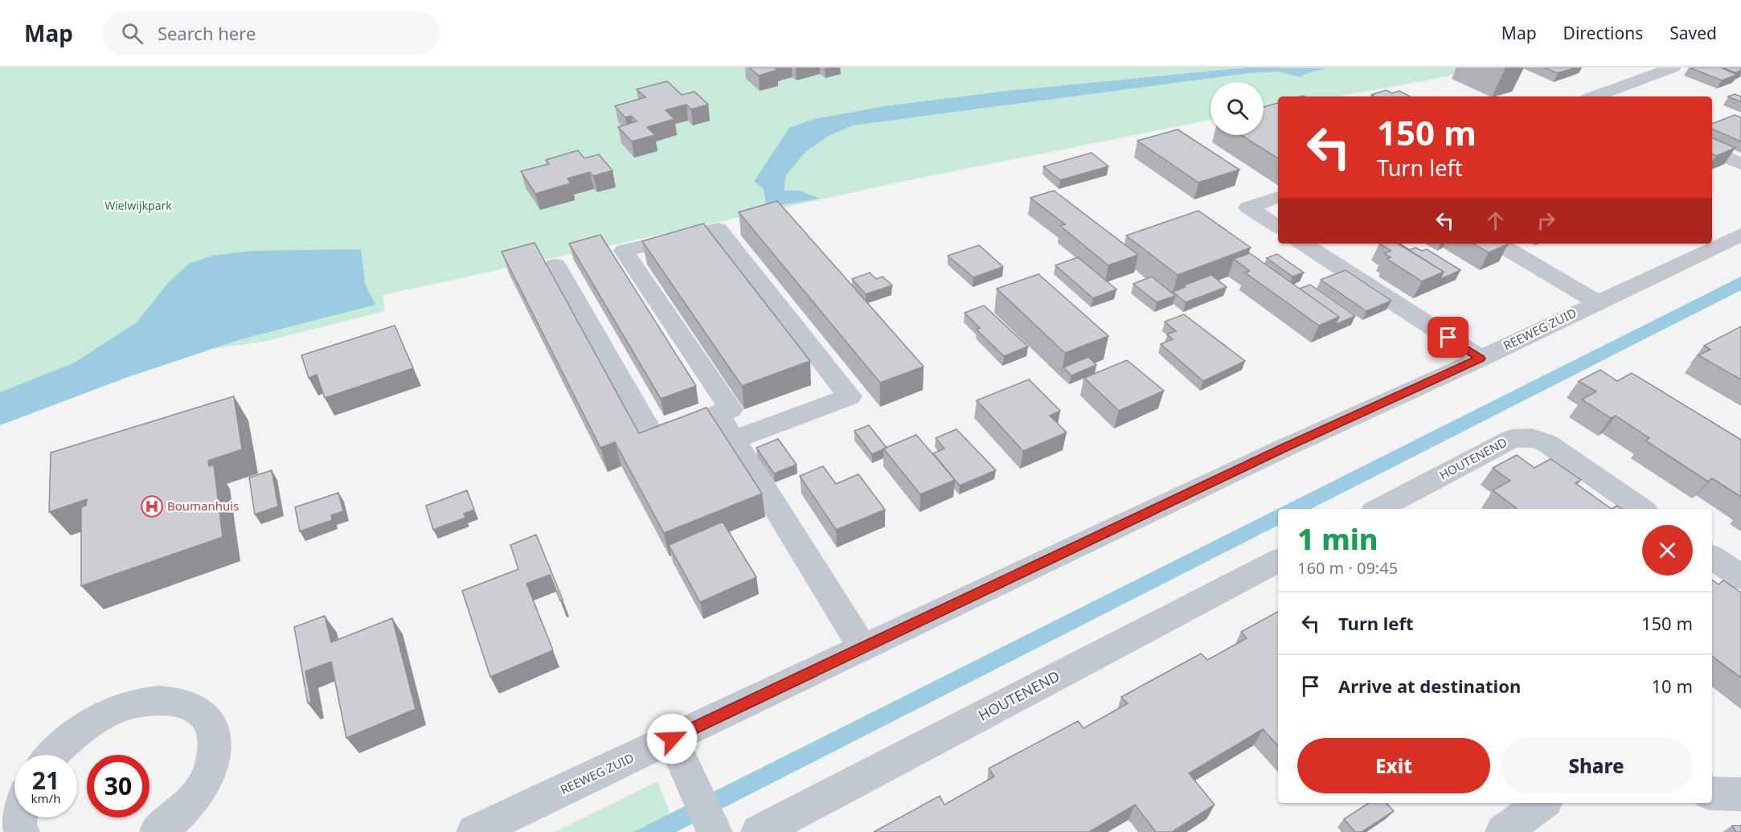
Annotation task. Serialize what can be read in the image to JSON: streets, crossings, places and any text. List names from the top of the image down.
{
  "streets": {
    "street": ["REEWEG ZUID", "HOUTENEND"]
  },
  "parks": ["Wielwijkpark"],
  "places": {
    "hospital": ["Boumanhuis"]
  },
  "page": {
    "header": "Map",
    "search": "Search here",
    "nav": ["Map", "Directions", "Saved"],
    "turn": ["150 m", "Turn left"],
    "heading": ["1 min", "160 m · 09:45"],
    "list": [
      {
        "name": "Turn left",
        "value": "150 m"
      },
      {
        "name": "Arrive at destination",
        "value": "10 m"
      }
    ],
    "buttons": ["Exit", "Share"],
    "speed": "21 km/h",
    "limit": "30"
  }
}
